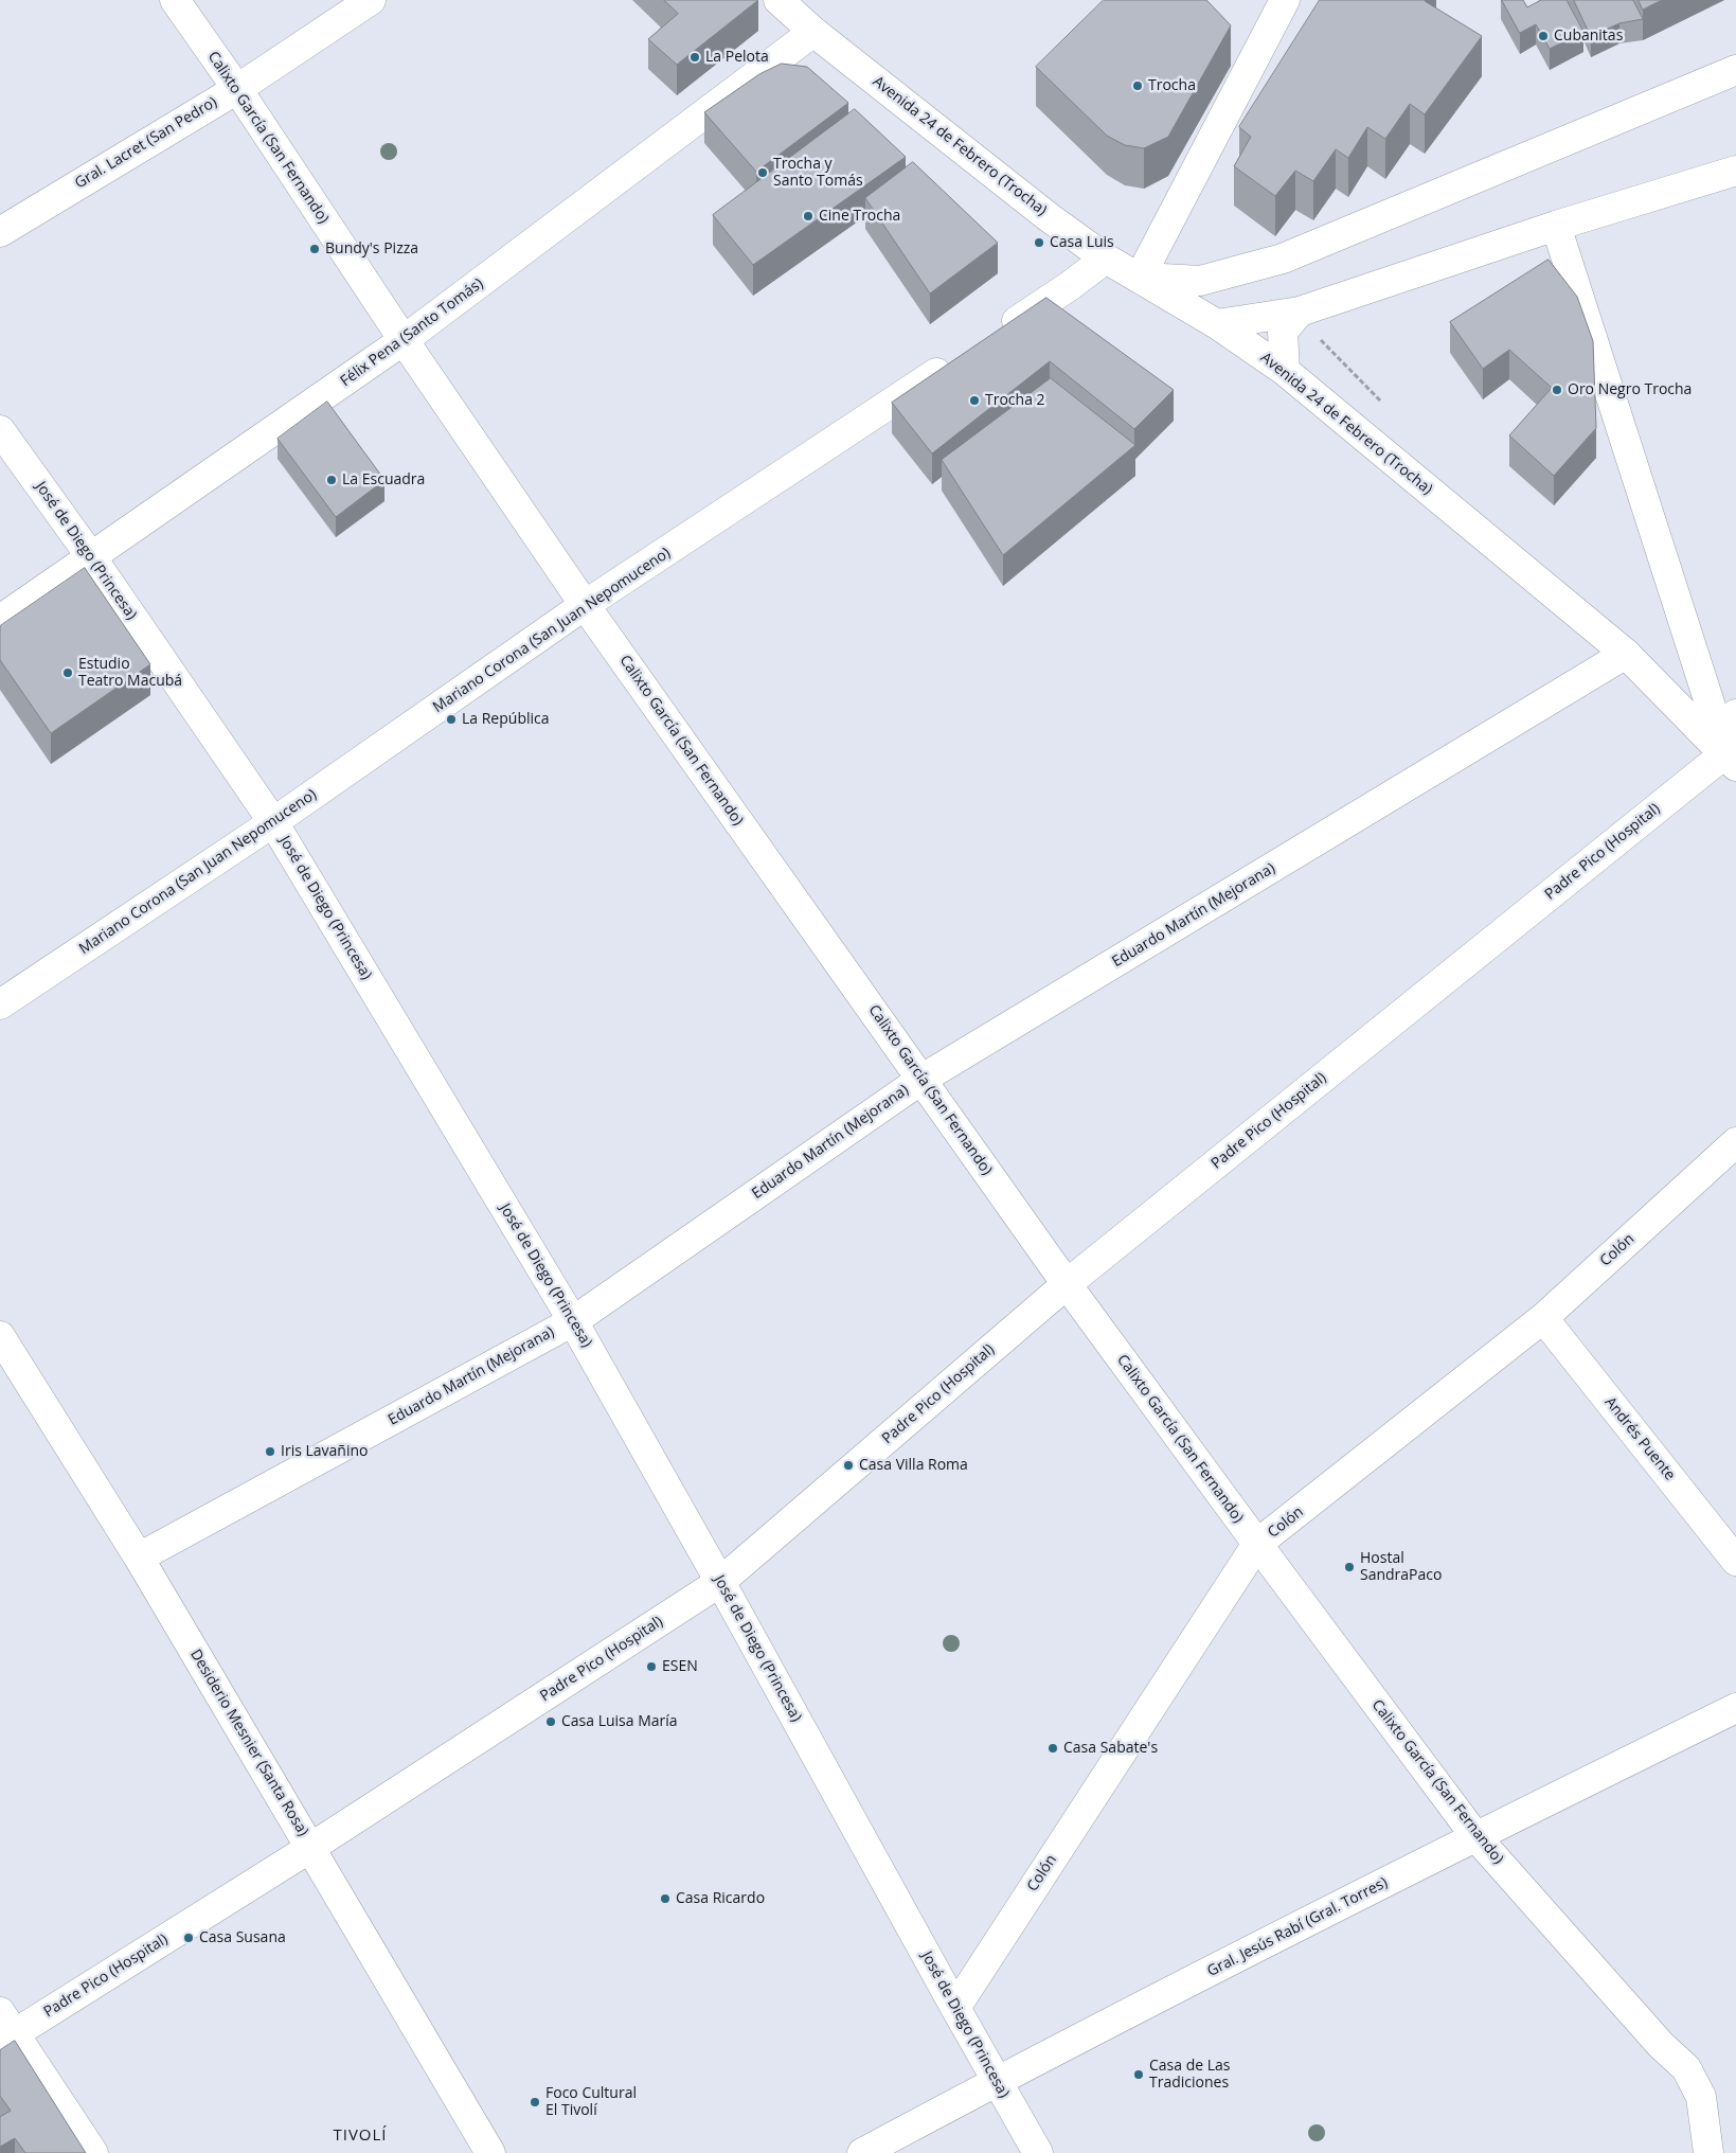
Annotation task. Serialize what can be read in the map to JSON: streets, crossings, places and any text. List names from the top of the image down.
{
  "streets": {
    "street": [
      "Calixto García (San Fernando)",
      "Gral. Lacret (San Pedro)",
      "Avenida 24 de Febrero (Trocha)",
      "Félix Pena (Santo Tomás)",
      "José de Diego (Princesa)",
      "Mariano Corona (San Juan Nepomuceno)",
      "Padre Pico (Hospital)",
      "Eduardo Martín (Mejorana)",
      "Colón",
      "Andrés Puente",
      "Desiderio Mesnier (Santa Rosa)",
      "Gral. Jesús Rabí (Gral. Torres)"
    ]
  },
  "crossings": [
    ["Calixto García (San Fernando)", "Gral. Lacret (San Pedro)"],
    ["Calixto García (San Fernando)", "Félix Pena (Santo Tomás)"],
    ["Calixto García (San Fernando)", "Mariano Corona (San Juan Nepomuceno)"],
    ["Calixto García (San Fernando)", "Padre Pico (Hospital)"],
    ["Calixto García (San Fernando)", "Eduardo Martín (Mejorana)"],
    ["Calixto García (San Fernando)", "Colón"],
    ["Calixto García (San Fernando)", "Gral. Jesús Rabí (Gral. Torres)"],
    ["Avenida 24 de Febrero (Trocha)", "Félix Pena (Santo Tomás)"],
    ["Avenida 24 de Febrero (Trocha)", "Padre Pico (Hospital)"],
    ["Avenida 24 de Febrero (Trocha)", "Eduardo Martín (Mejorana)"],
    ["Félix Pena (Santo Tomás)", "José de Diego (Princesa)"],
    ["José de Diego (Princesa)", "Mariano Corona (San Juan Nepomuceno)"],
    ["José de Diego (Princesa)", "Padre Pico (Hospital)"],
    ["José de Diego (Princesa)", "Eduardo Martín (Mejorana)"],
    ["José de Diego (Princesa)", "Colón"],
    ["José de Diego (Princesa)", "Gral. Jesús Rabí (Gral. Torres)"],
    ["Padre Pico (Hospital)", "Desiderio Mesnier (Santa Rosa)"],
    ["Eduardo Martín (Mejorana)", "Desiderio Mesnier (Santa Rosa)"],
    ["Colón", "Andrés Puente"]
  ],
  "districts": ["TIVOLÍ"],
  "places": [
    "Cubanitas",
    "La Pelota",
    "Trocha",
    "Trocha y Santo Tomás",
    "Cine Trocha",
    "Casa Luis",
    "Bundy's Pizza",
    "Oro Negro Trocha",
    "Trocha 2",
    "La Escuadra",
    "Estudio Teatro Macubá",
    "La República",
    "Iris Lavañino",
    "Casa Villa Roma",
    "Hostal SandraPaco",
    "ESEN",
    "Casa Luisa María",
    "Casa Sabate's",
    "Casa Ricardo",
    "Casa Susana",
    "Casa de Las Tradiciones",
    "Foco Cultural El Tivolí"
  ]
}
